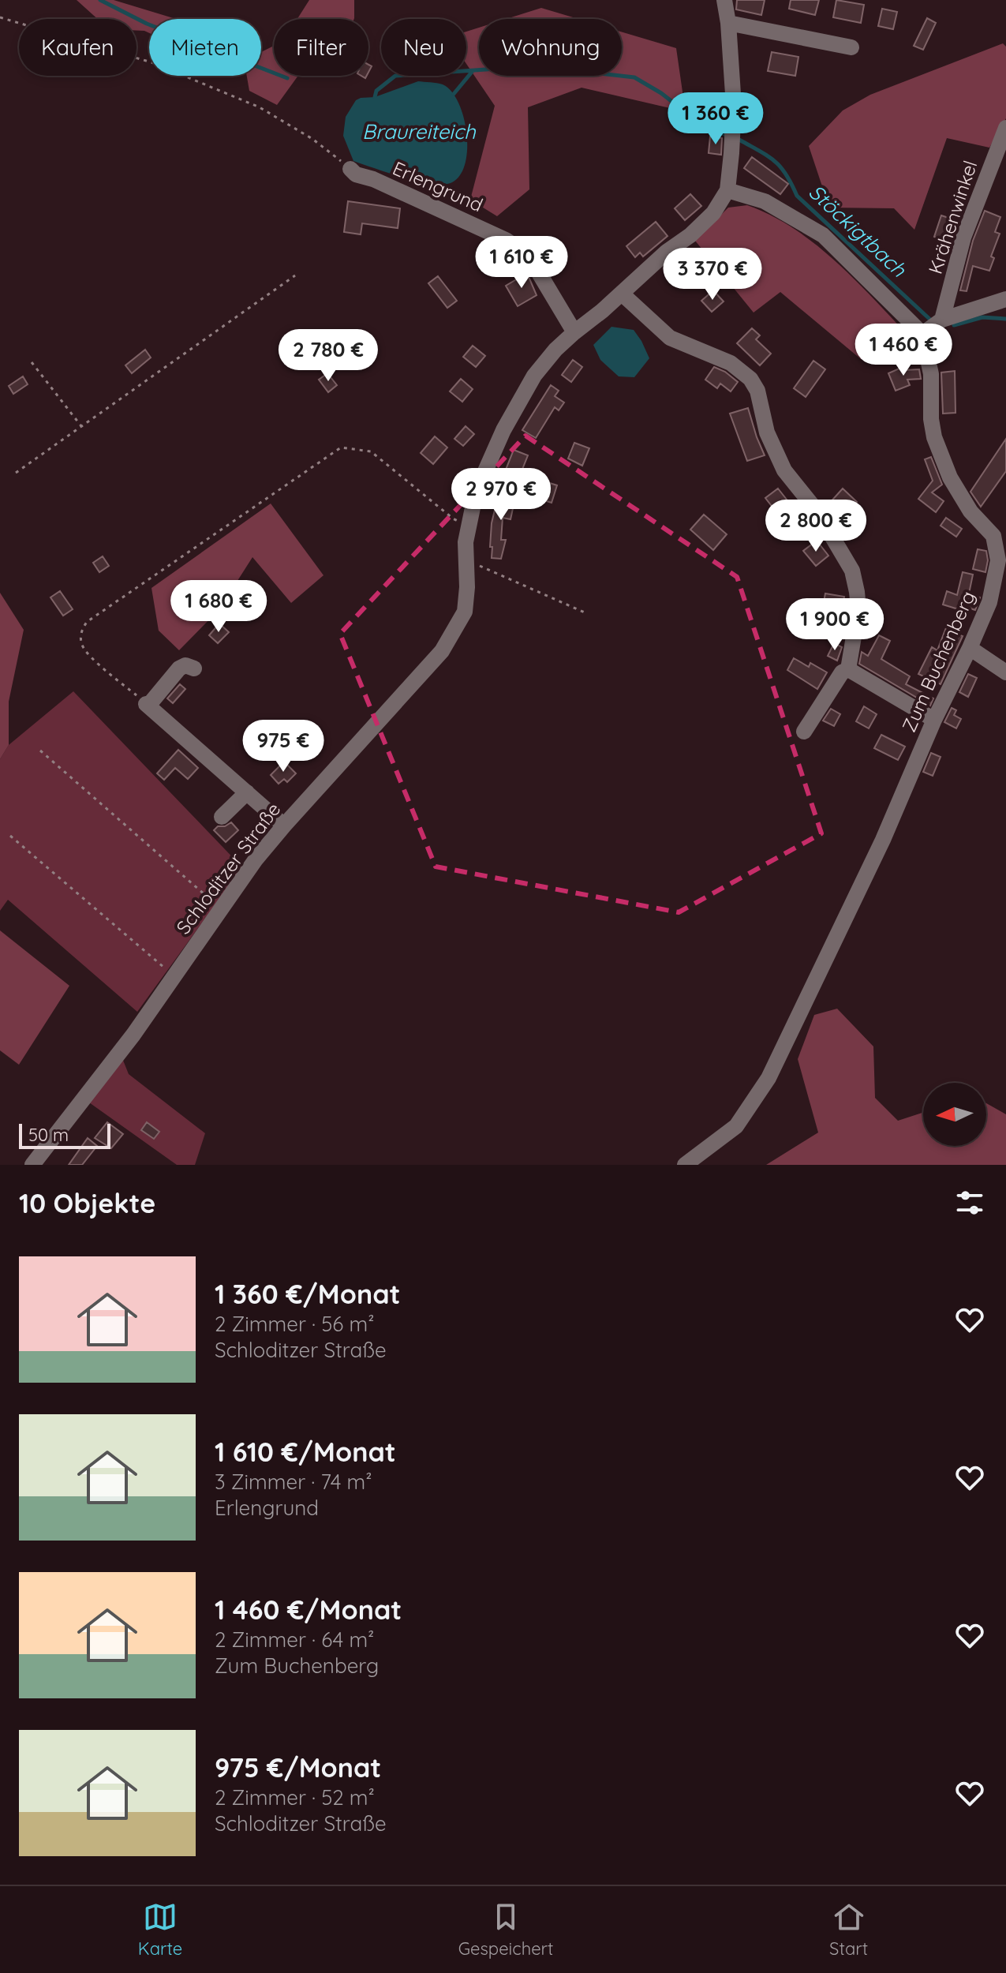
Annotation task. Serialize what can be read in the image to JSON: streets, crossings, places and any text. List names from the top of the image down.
{
  "streets": {
    "street": [
      "Erlengrund",
      "Krähenwinkel",
      "Zum Buchenberg",
      "Schloditzer Straße"
    ]
  },
  "crossings": [
    ["Erlengrund", "Schloditzer Straße"]
  ],
  "water": ["Braureiteich", "Stöckigtbach"],
  "scale_bar": "50 m",
  "north": "left",
  "page": {
    "chip": [
      "Kaufen",
      "Mieten",
      "Filter",
      "Neu",
      "Wohnung"
    ],
    "price": [
      "1 360 €",
      "1 610 €",
      "3 370 €",
      "1 460 €",
      "2 780 €",
      "2 970 €",
      "2 800 €",
      "1 680 €",
      "1 900 €",
      "975 €"
    ],
    "scale": "50 m",
    "heading": "10 Objekte",
    "list": [
      {
        "name": "1 360 €/Monat",
        "note": "2 Zimmer · 56 m² · Schloditzer Straße"
      },
      {
        "name": "1 610 €/Monat",
        "note": "3 Zimmer · 74 m² · Erlengrund"
      },
      {
        "name": "1 460 €/Monat",
        "note": "2 Zimmer · 64 m² · Zum Buchenberg"
      },
      {
        "name": "975 €/Monat",
        "note": "2 Zimmer · 52 m² · Schloditzer Straße"
      }
    ],
    "tabs": ["Karte", "Gespeichert", "Start"]
  }
}
